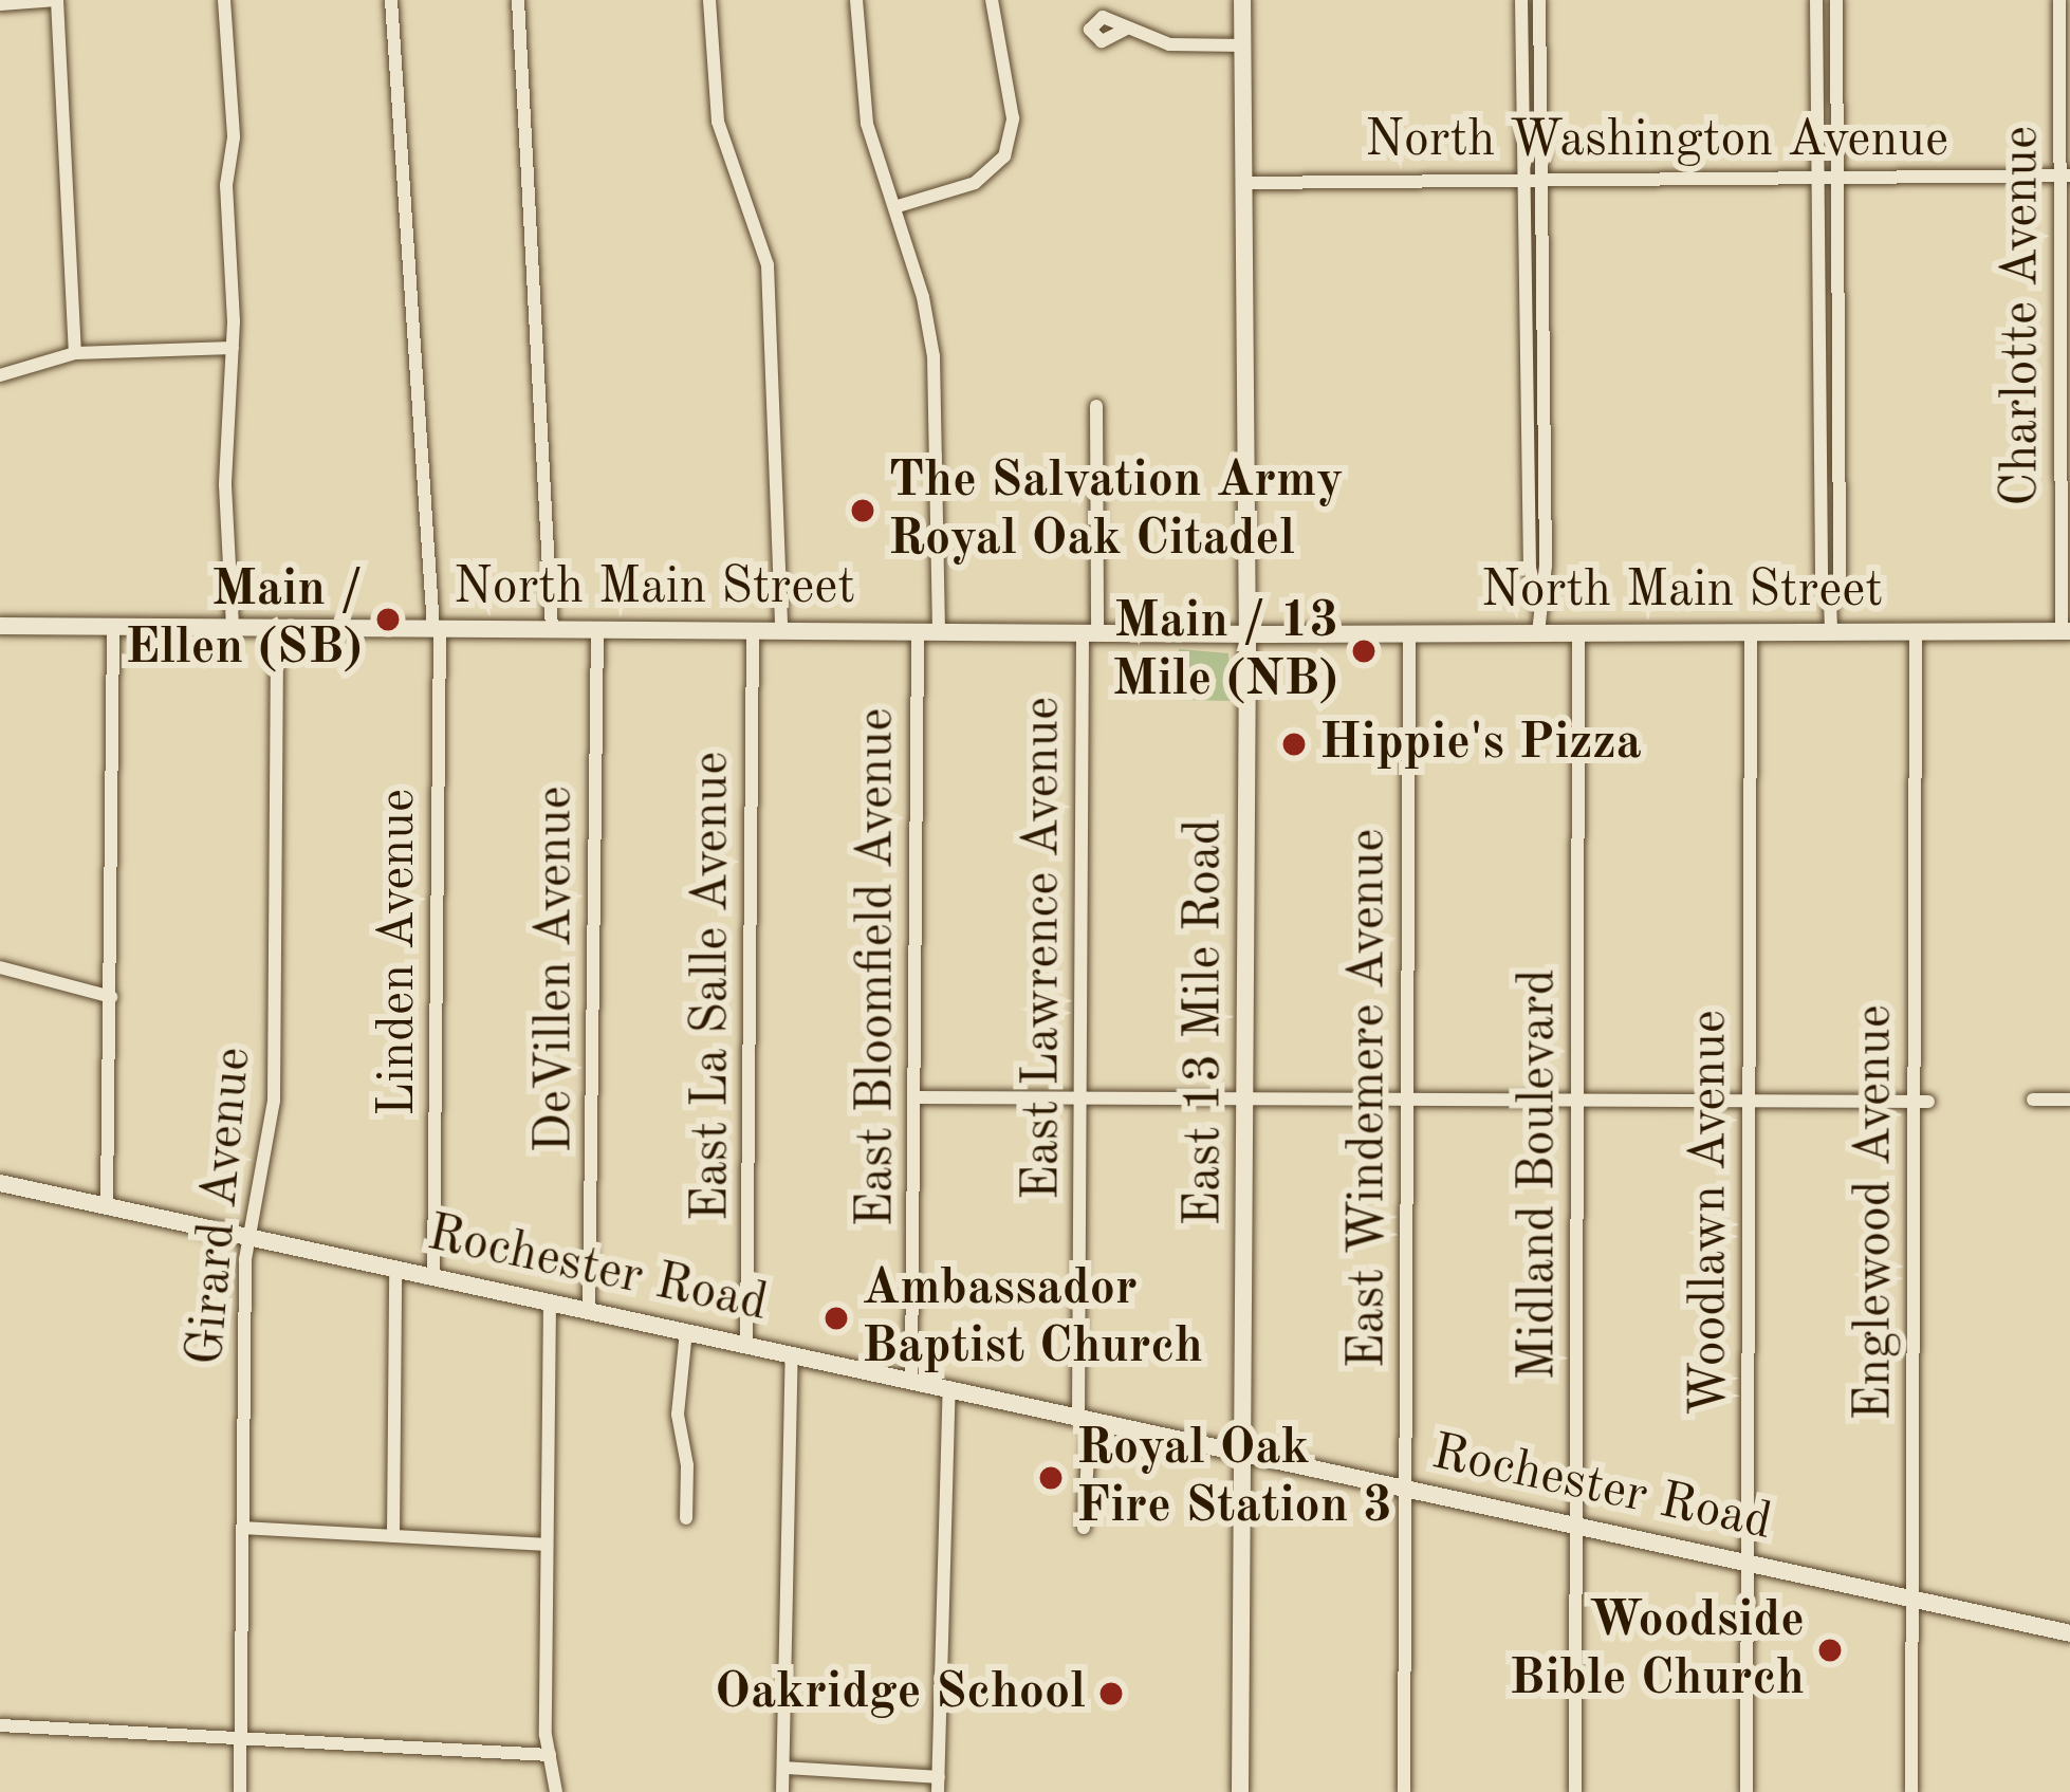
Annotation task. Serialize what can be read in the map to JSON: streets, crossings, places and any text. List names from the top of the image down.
{
  "streets": {
    "main road": ["North Main Street", "East 13 Mile Road", "Rochester Road"],
    "street": [
      "North Washington Avenue",
      "Charlotte Avenue",
      "East Lawrence Avenue",
      "Linden Avenue",
      "East Bloomfield Avenue",
      "DeVillen Avenue",
      "East La Salle Avenue",
      "East Windemere Avenue",
      "Midland Boulevard",
      "Girard Avenue",
      "Woodlawn Avenue",
      "Englewood Avenue"
    ]
  },
  "crossings": [
    ["North Washington Avenue", "Charlotte Avenue"],
    ["North Washington Avenue", "East 13 Mile Road"],
    ["Charlotte Avenue", "North Main Street"],
    ["North Main Street", "East Lawrence Avenue"],
    ["North Main Street", "Linden Avenue"],
    ["North Main Street", "East Bloomfield Avenue"],
    ["North Main Street", "DeVillen Avenue"],
    ["North Main Street", "East La Salle Avenue"],
    ["North Main Street", "East 13 Mile Road"],
    ["North Main Street", "East Windemere Avenue"],
    ["North Main Street", "Midland Boulevard"],
    ["North Main Street", "Girard Avenue"],
    ["North Main Street", "Woodlawn Avenue"],
    ["North Main Street", "Englewood Avenue"],
    ["East Lawrence Avenue", "Rochester Road"],
    ["Linden Avenue", "Rochester Road"],
    ["East Bloomfield Avenue", "Rochester Road"],
    ["DeVillen Avenue", "Rochester Road"],
    ["East La Salle Avenue", "Rochester Road"],
    ["East 13 Mile Road", "Rochester Road"],
    ["East Windemere Avenue", "Rochester Road"],
    ["Midland Boulevard", "Rochester Road"],
    ["Girard Avenue", "Rochester Road"],
    ["Woodlawn Avenue", "Rochester Road"],
    ["Englewood Avenue", "Rochester Road"]
  ],
  "places": [
    "The Salvation Army Royal Oak Citadel",
    "Main / Ellen (SB)",
    "Main / 13 Mile (NB)",
    "Hippie's Pizza",
    "Ambassador Baptist Church",
    "Royal Oak Fire Station 3",
    "Woodside Bible Church",
    "Oakridge School"
  ]
}
